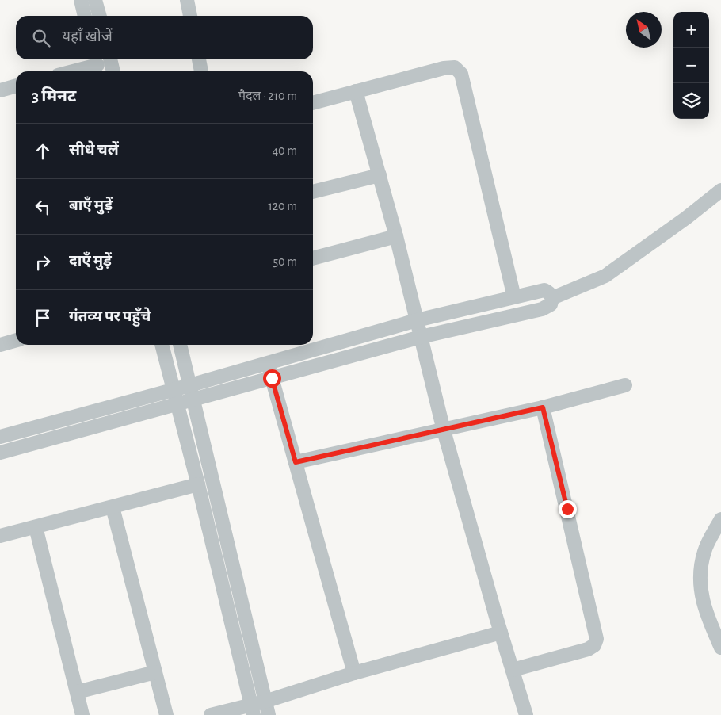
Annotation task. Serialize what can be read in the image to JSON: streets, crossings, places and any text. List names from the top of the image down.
{
  "north": "top left",
  "page": {
    "map_buttons": ["+", "−"],
    "search": "यहाँ खोजें",
    "heading": ["3 मिनट", "पैदल · 210 m"],
    "list": [
      ["सीधे चलें", "40 m"],
      ["बाएँ मुड़ें", "120 m"],
      ["दाएँ मुड़ें", "50 m"],
      "गंतव्य पर पहुँचे"
    ]
  }
}
